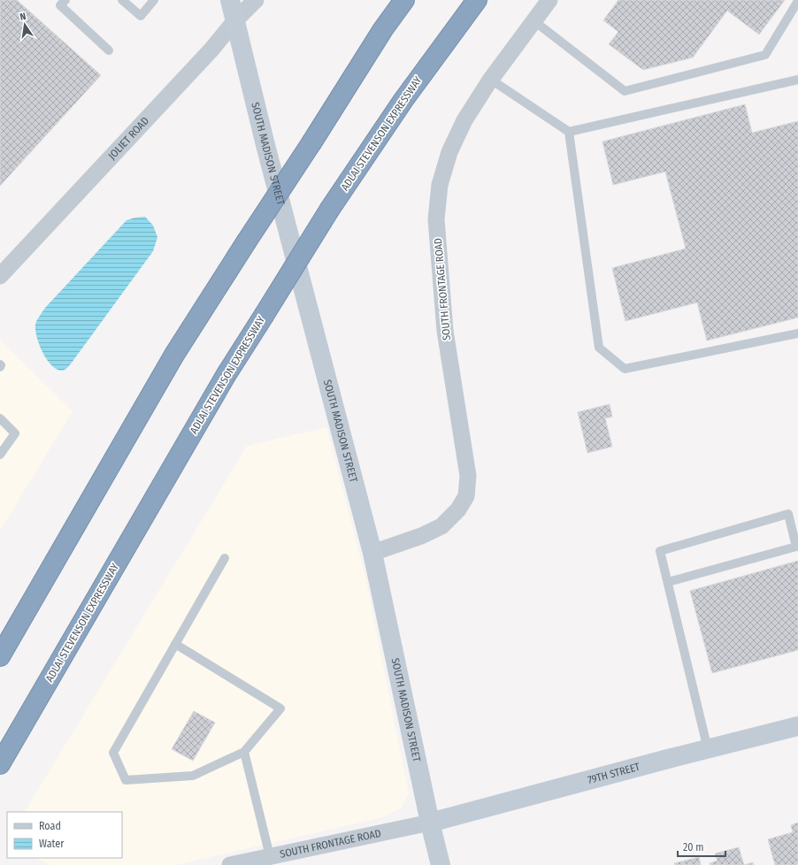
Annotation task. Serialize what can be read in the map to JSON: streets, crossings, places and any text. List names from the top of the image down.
{
  "streets": {
    "highway": ["ADLAI STEVENSON EXPRESSWAY"],
    "street": [
      "JOLIET ROAD",
      "SOUTH MADISON STREET",
      "SOUTH FRONTAGE ROAD",
      "79TH STREET"
    ]
  },
  "crossings": [
    ["JOLIET ROAD", "SOUTH MADISON STREET"],
    ["SOUTH MADISON STREET", "SOUTH FRONTAGE ROAD"],
    ["SOUTH MADISON STREET", "79TH STREET"],
    ["SOUTH FRONTAGE ROAD", "79TH STREET"]
  ],
  "legend": ["Road", "Water"],
  "scale_bar": "20 m",
  "north": "top"
}
